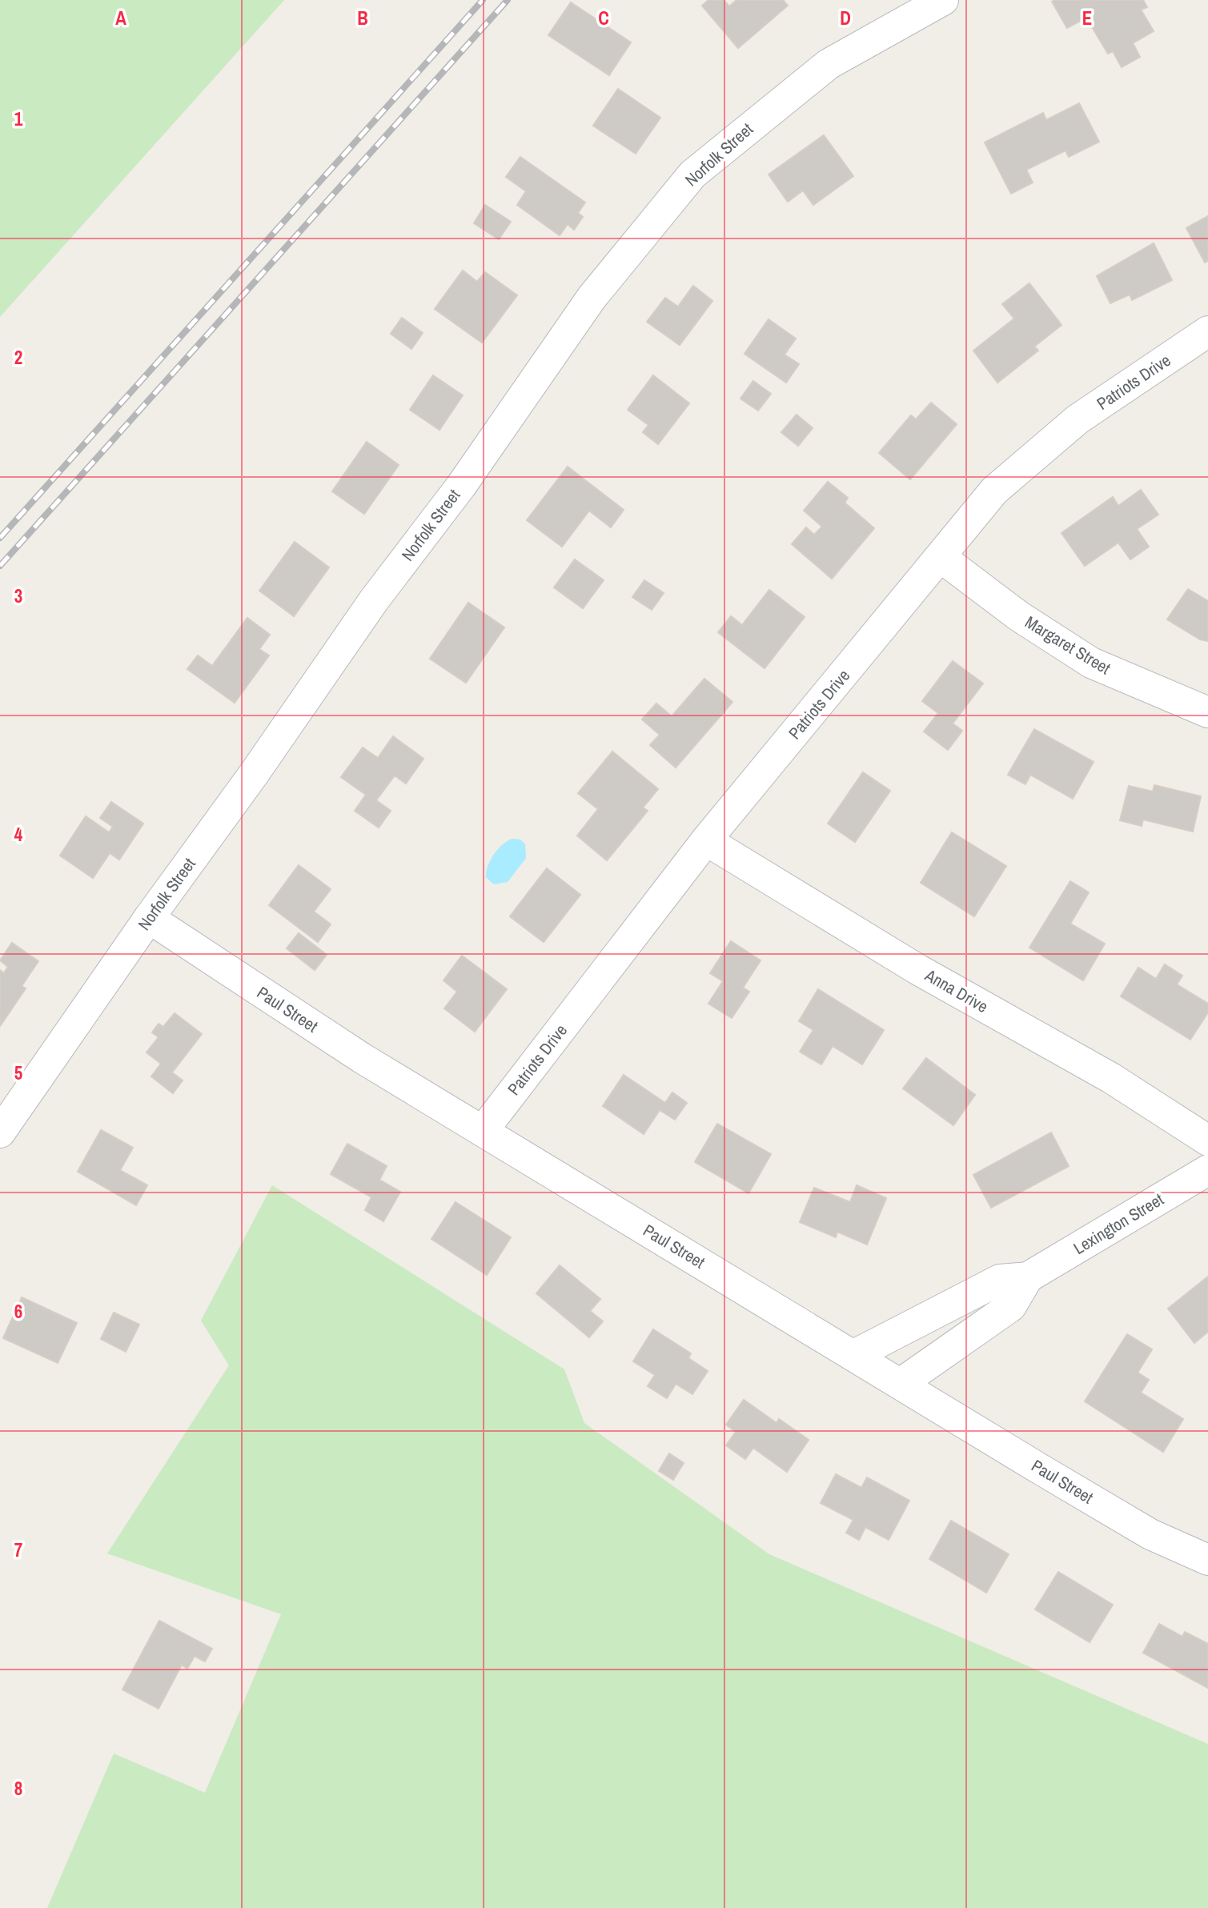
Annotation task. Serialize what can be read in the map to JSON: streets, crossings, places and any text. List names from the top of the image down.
{
  "streets": {
    "street": [
      "Norfolk Street",
      "Patriots Drive",
      "Margaret Street",
      "Anna Drive",
      "Paul Street",
      "Lexington Street"
    ]
  },
  "crossings": [
    ["Norfolk Street", "Paul Street"],
    ["Patriots Drive", "Margaret Street"],
    ["Patriots Drive", "Anna Drive"],
    ["Patriots Drive", "Paul Street"],
    ["Paul Street", "Lexington Street"]
  ],
  "grid": {
    "columns": [
      "A",
      "B",
      "C",
      "D",
      "E"
    ],
    "rows": [
      "1",
      "2",
      "3",
      "4",
      "5",
      "6",
      "7",
      "8"
    ]
  }
}
